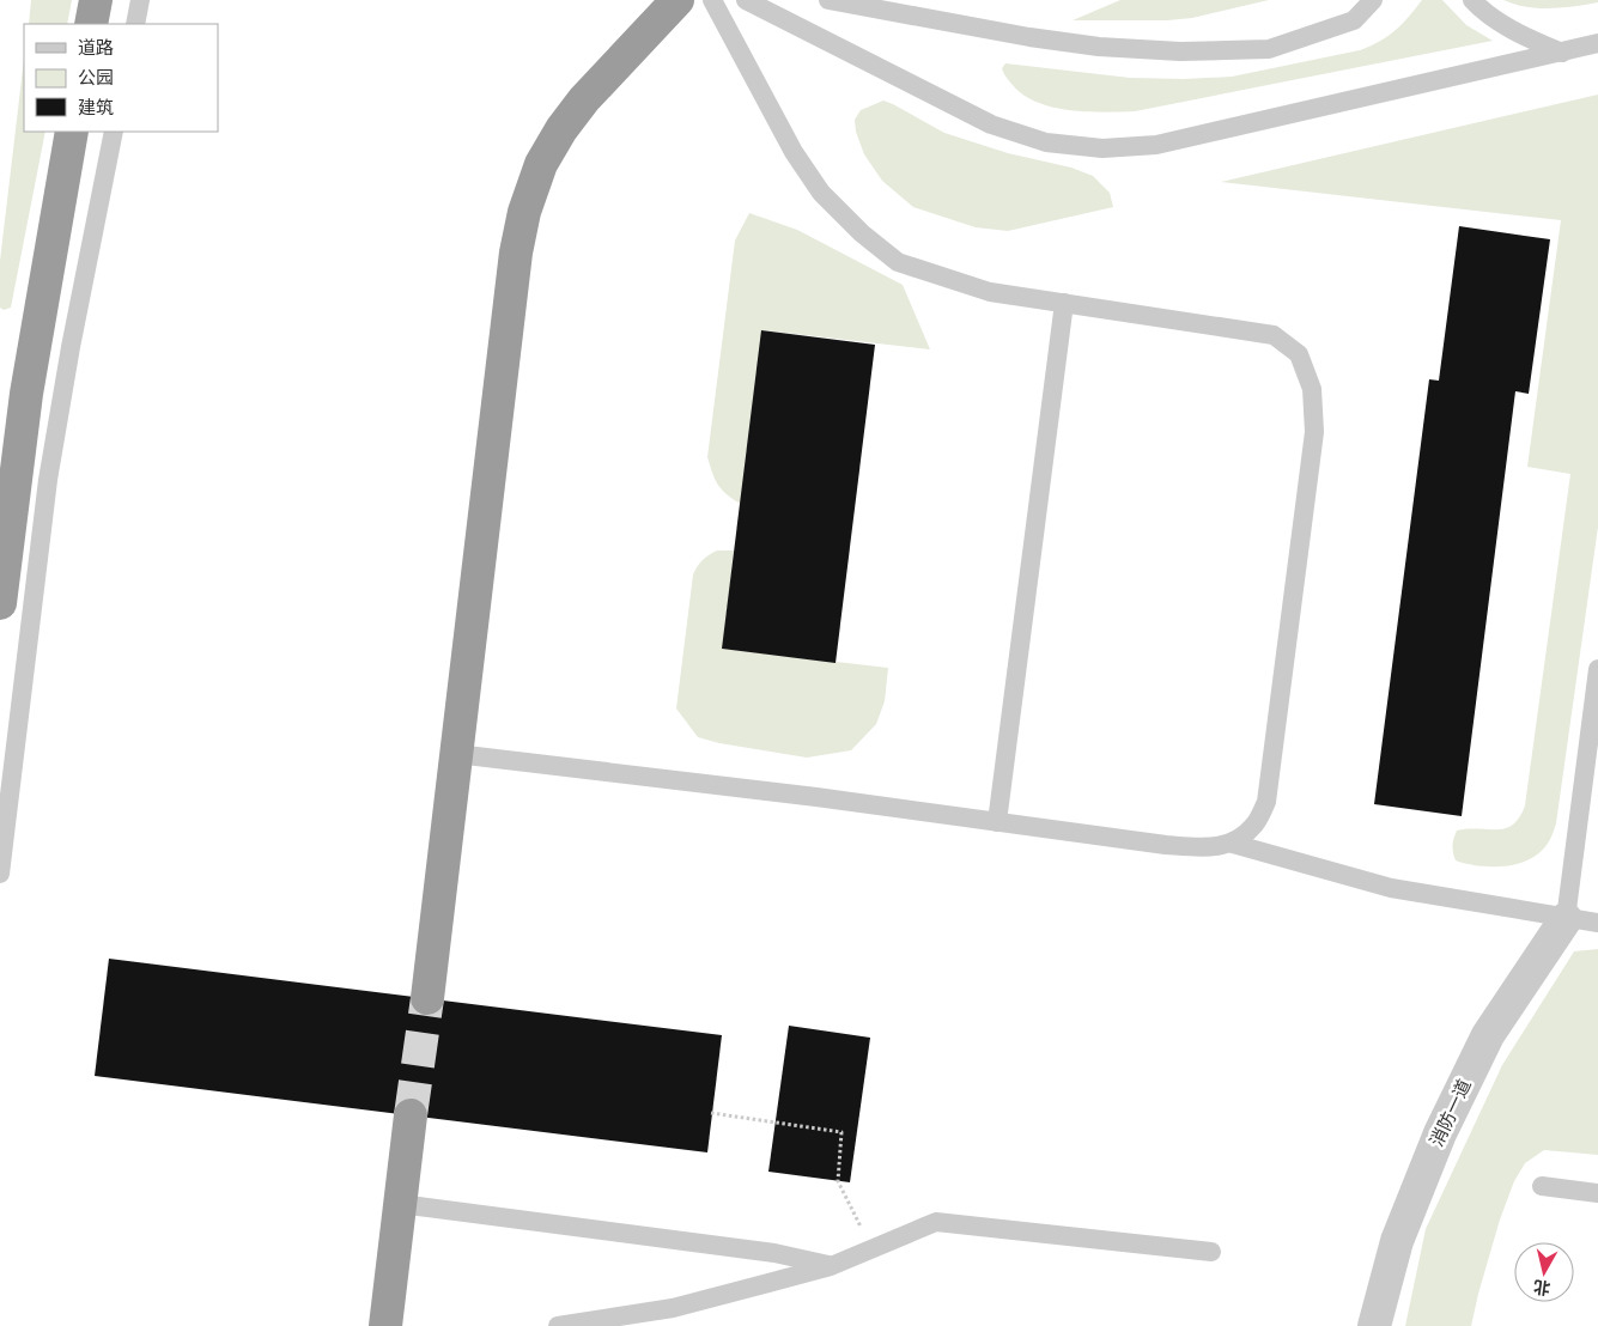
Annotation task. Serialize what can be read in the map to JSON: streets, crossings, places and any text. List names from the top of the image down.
{
  "streets": {
    "street": ["消防一道"]
  },
  "legend": ["道路", "公园", "建筑"],
  "north": "bottom"
}
